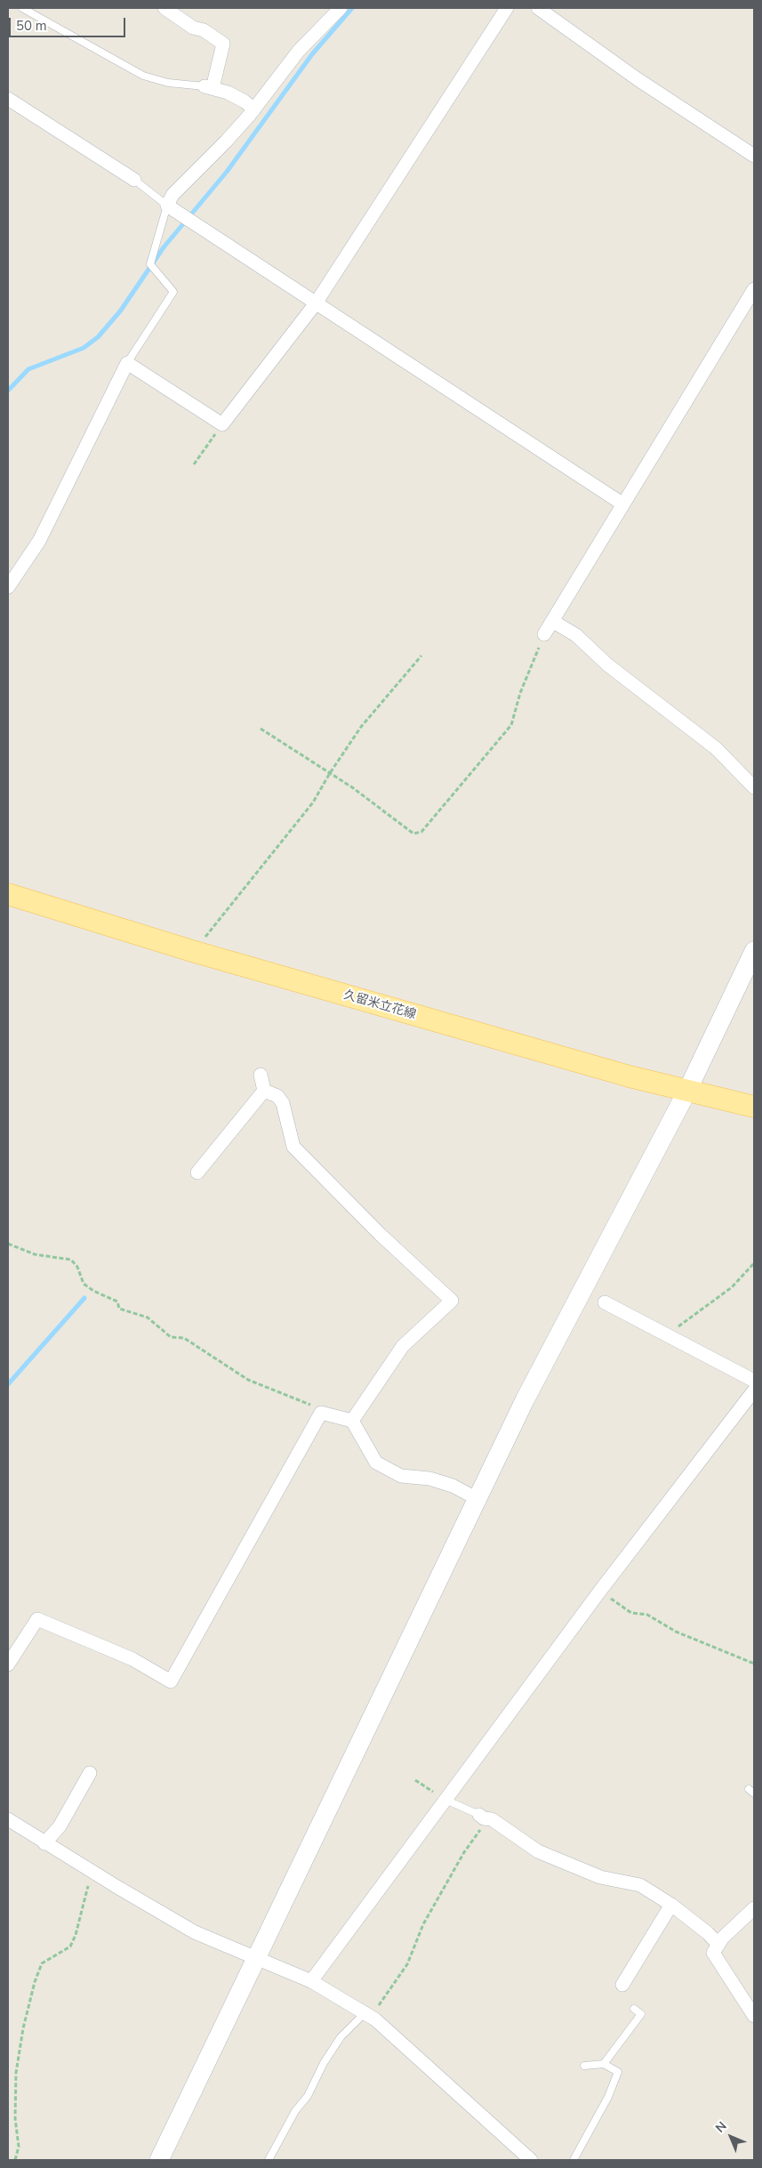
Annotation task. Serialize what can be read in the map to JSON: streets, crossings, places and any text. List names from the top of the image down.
{
  "streets": {
    "main road": ["久留米立花線"]
  },
  "scale_bar": "50 m",
  "north": "top left"
}
